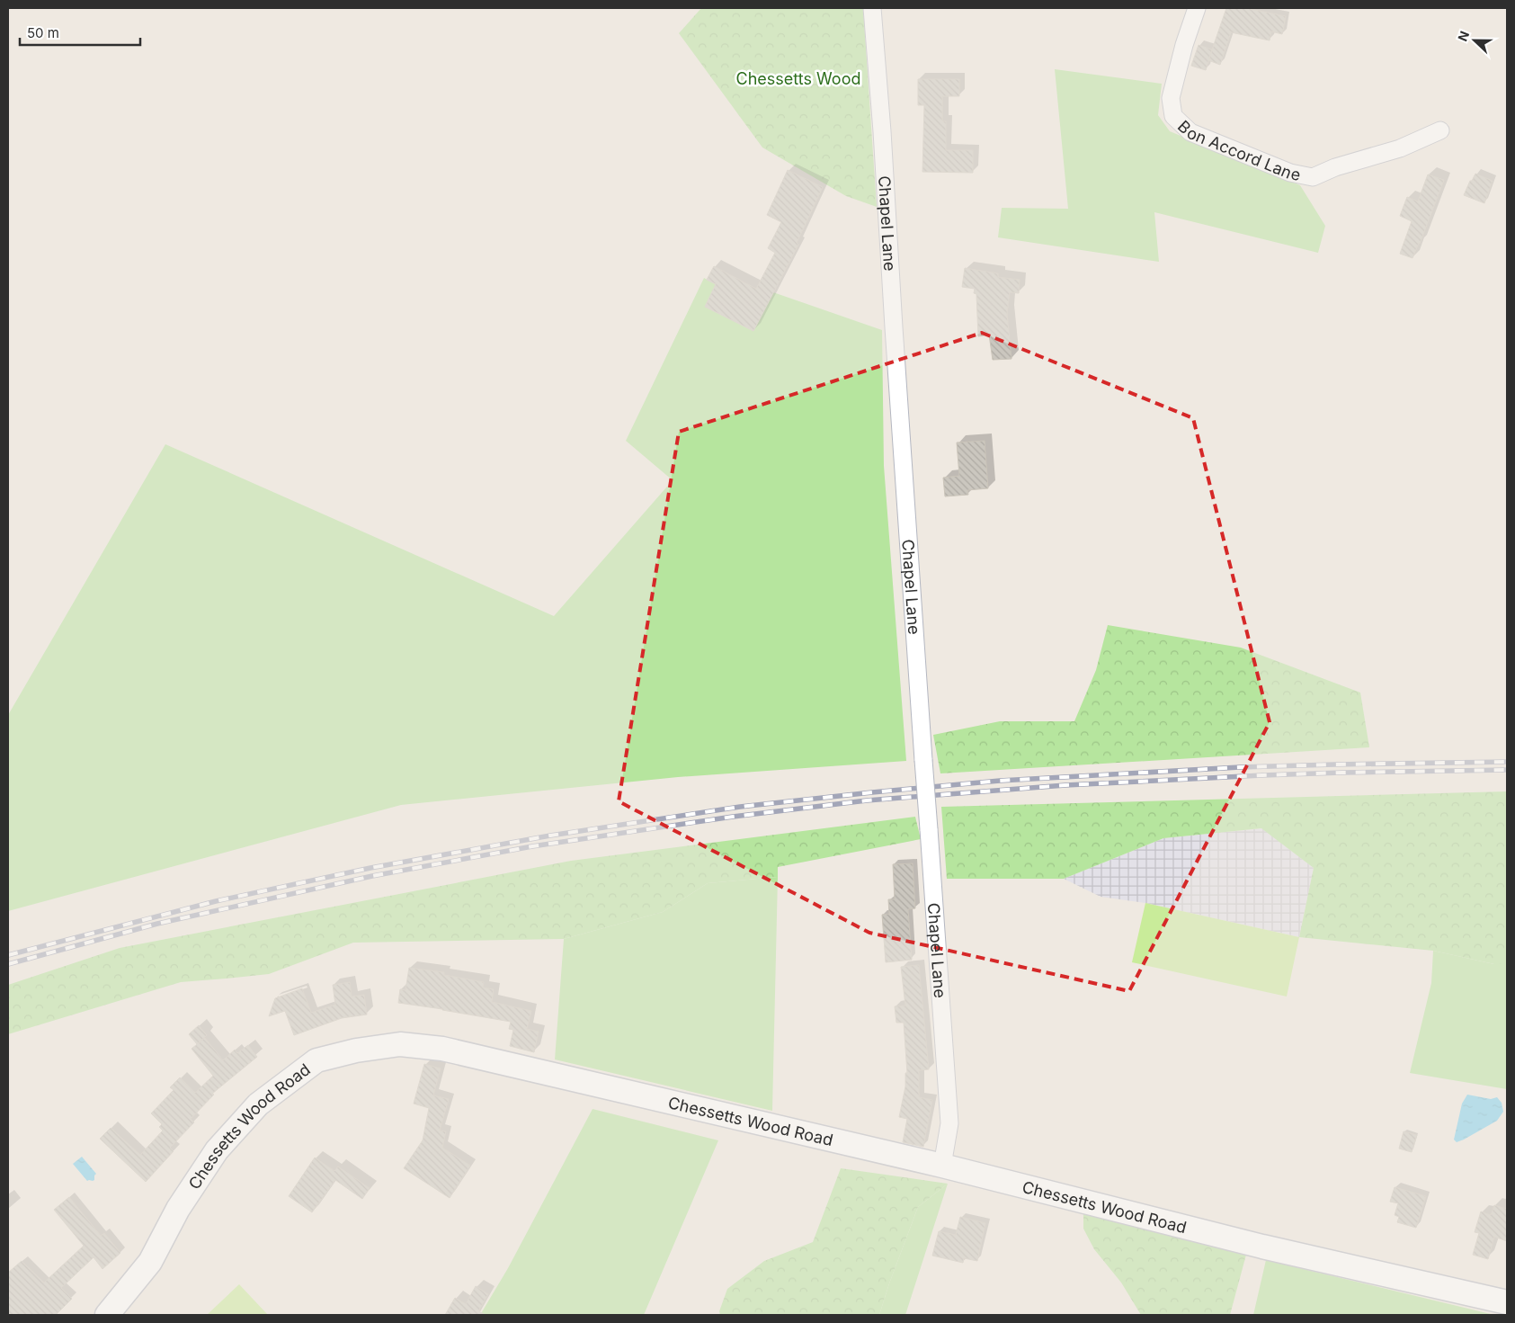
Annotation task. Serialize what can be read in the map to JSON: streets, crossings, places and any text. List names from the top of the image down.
{
  "streets": {
    "street": ["Bon Accord Lane", "Chapel Lane", "Chessetts Wood Road"]
  },
  "crossings": [
    ["Chapel Lane", "Chessetts Wood Road"]
  ],
  "parks": ["Chessetts Wood"],
  "scale_bar": "50 m",
  "north": "left"
}
